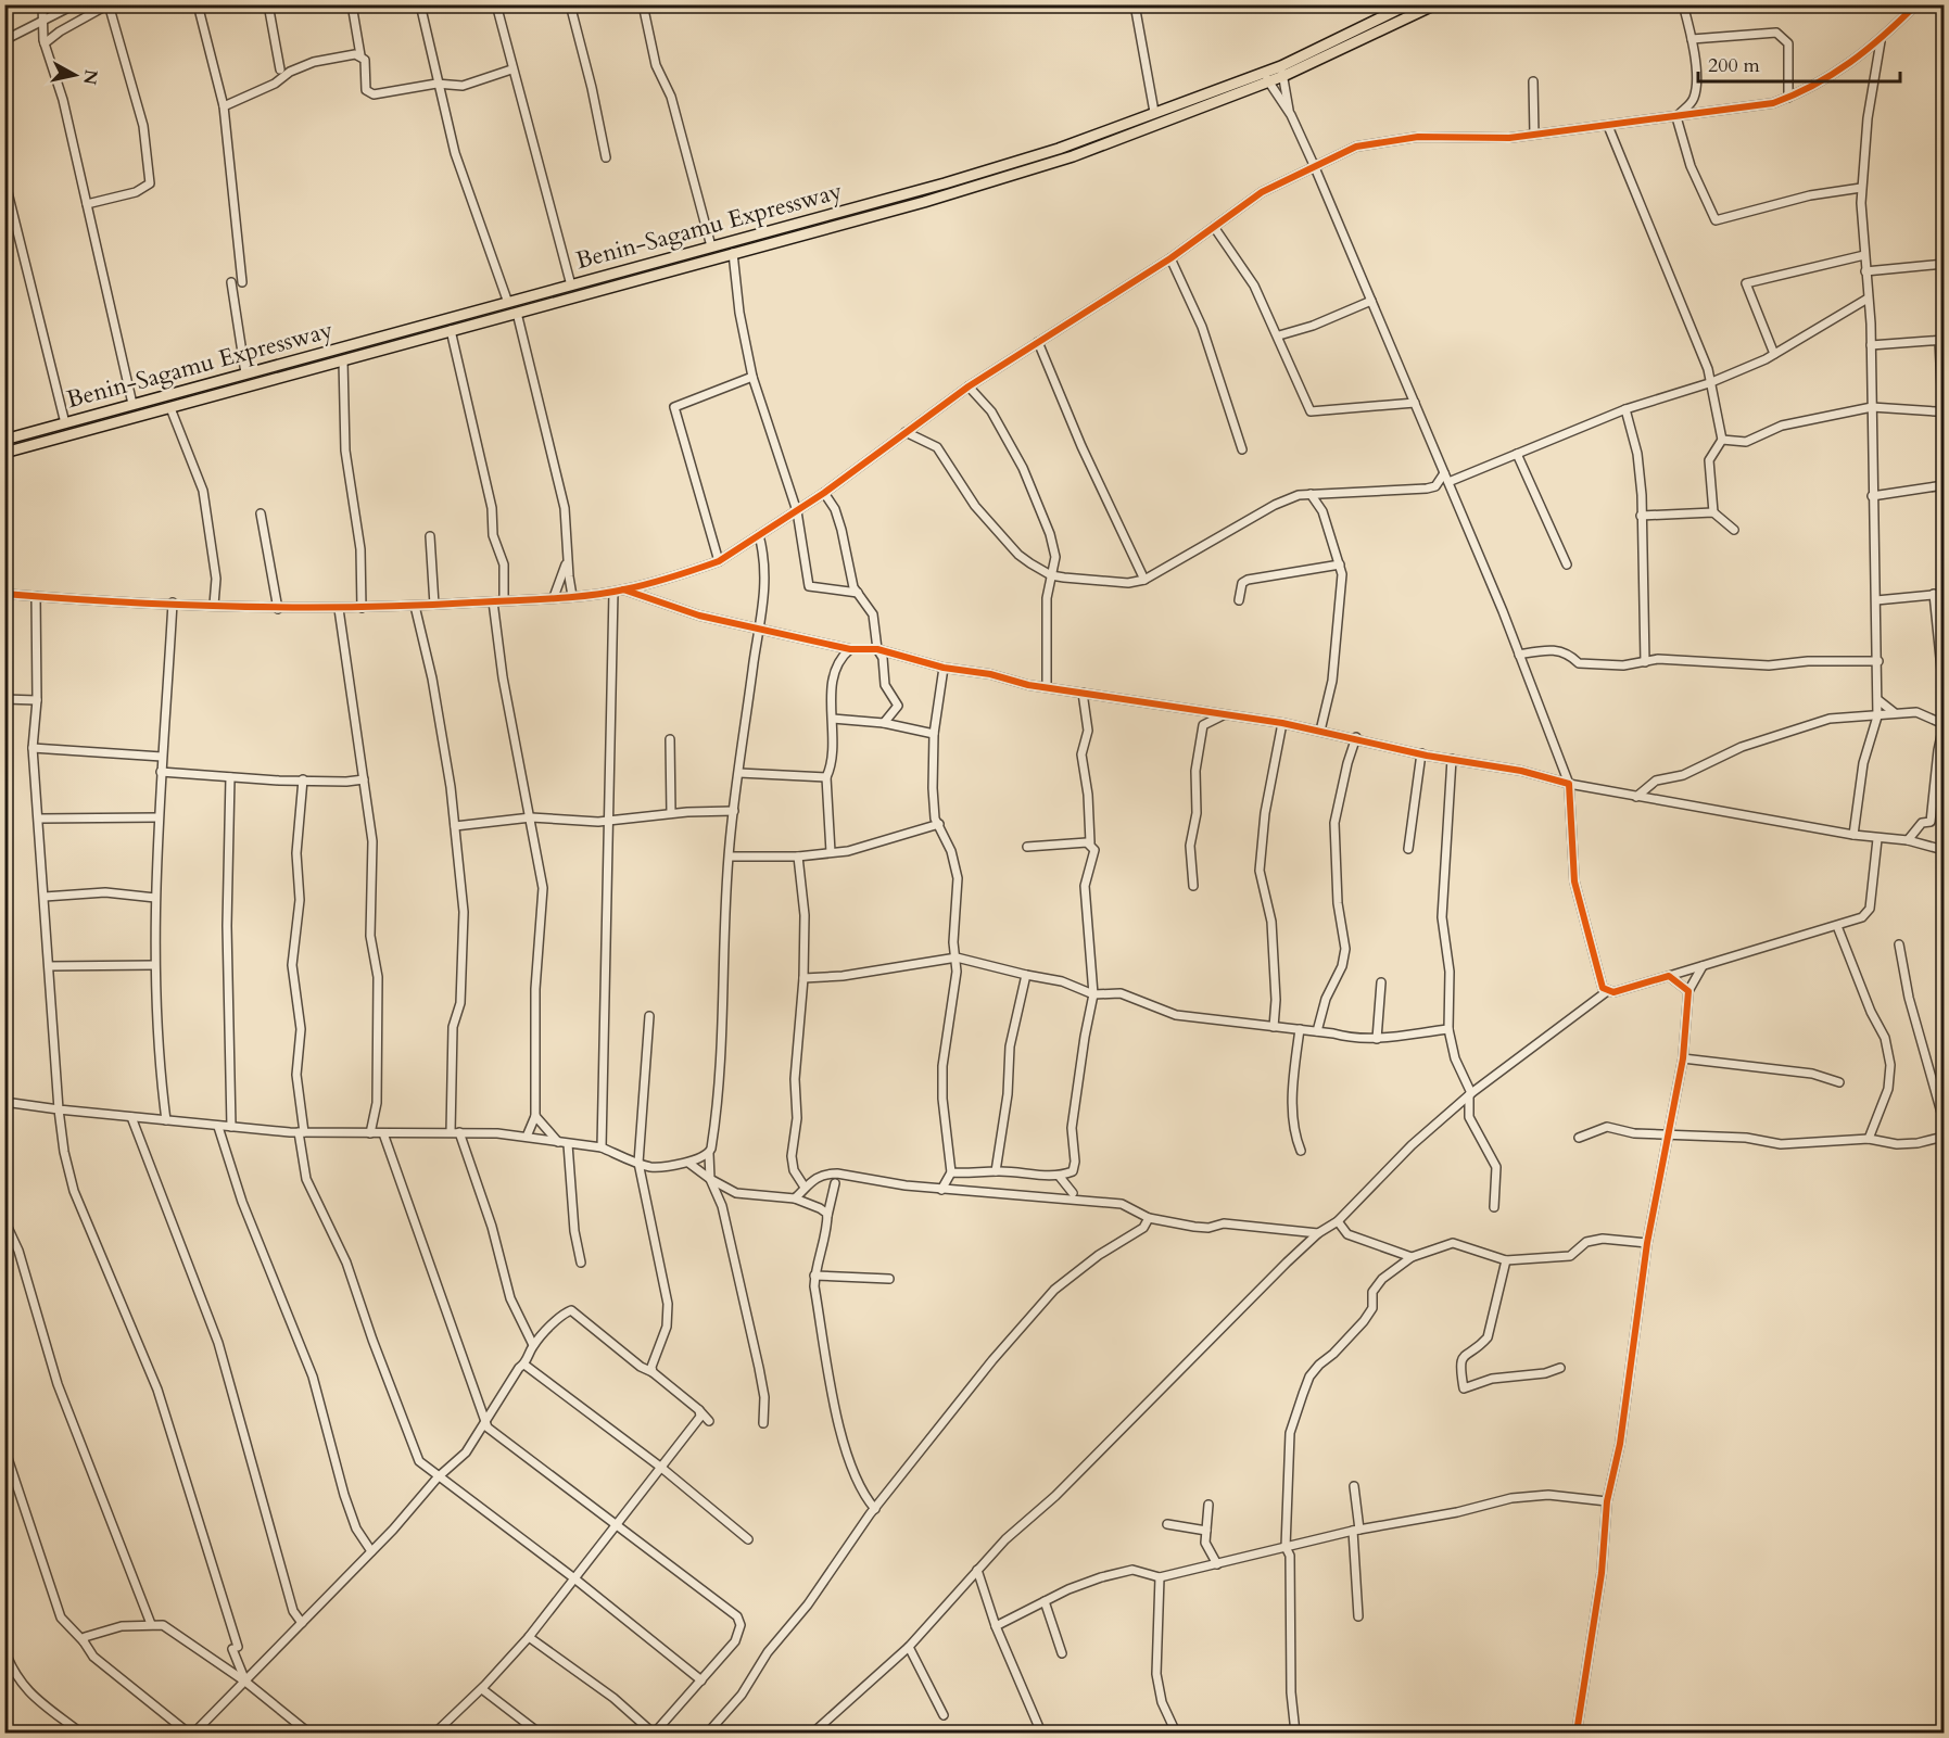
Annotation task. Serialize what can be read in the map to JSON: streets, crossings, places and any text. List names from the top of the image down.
{
  "streets": {
    "highway": ["Benin-Sagamu Expressway"]
  },
  "scale_bar": "200 m",
  "north": "right"
}
